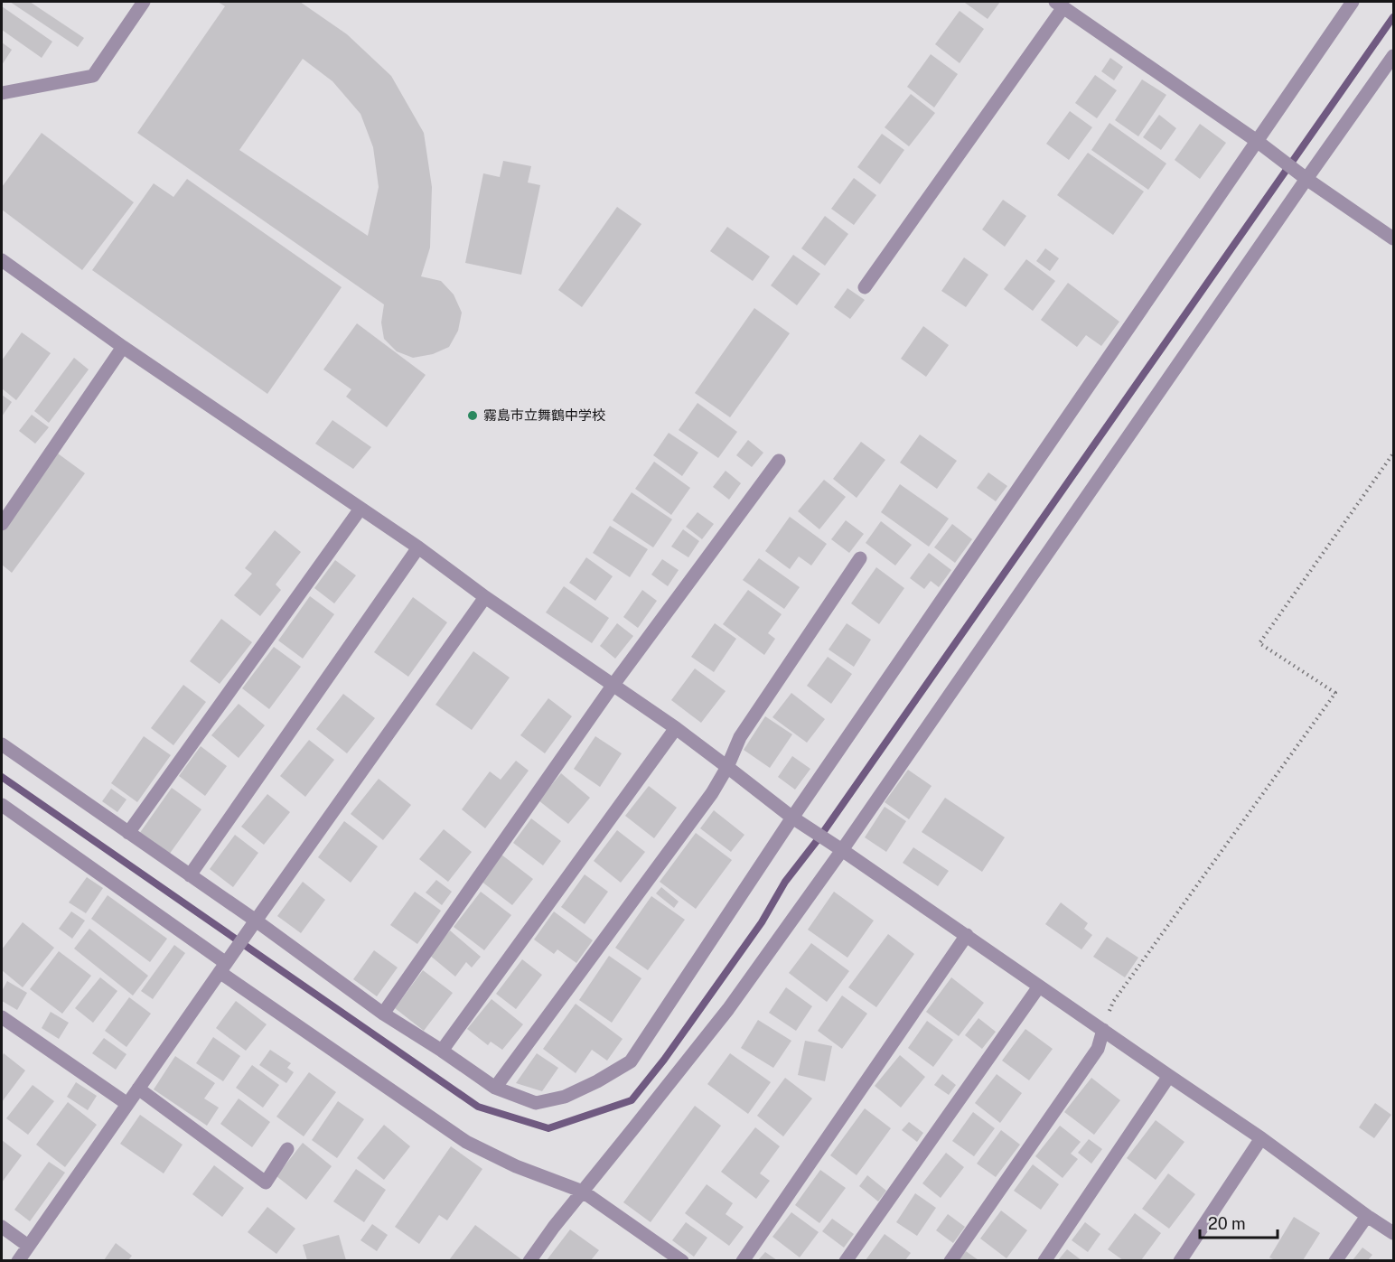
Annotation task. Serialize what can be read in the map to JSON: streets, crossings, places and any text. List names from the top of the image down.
{
  "places": ["霧島市立舞鶴中学校"],
  "scale_bar": "20 m"
}
